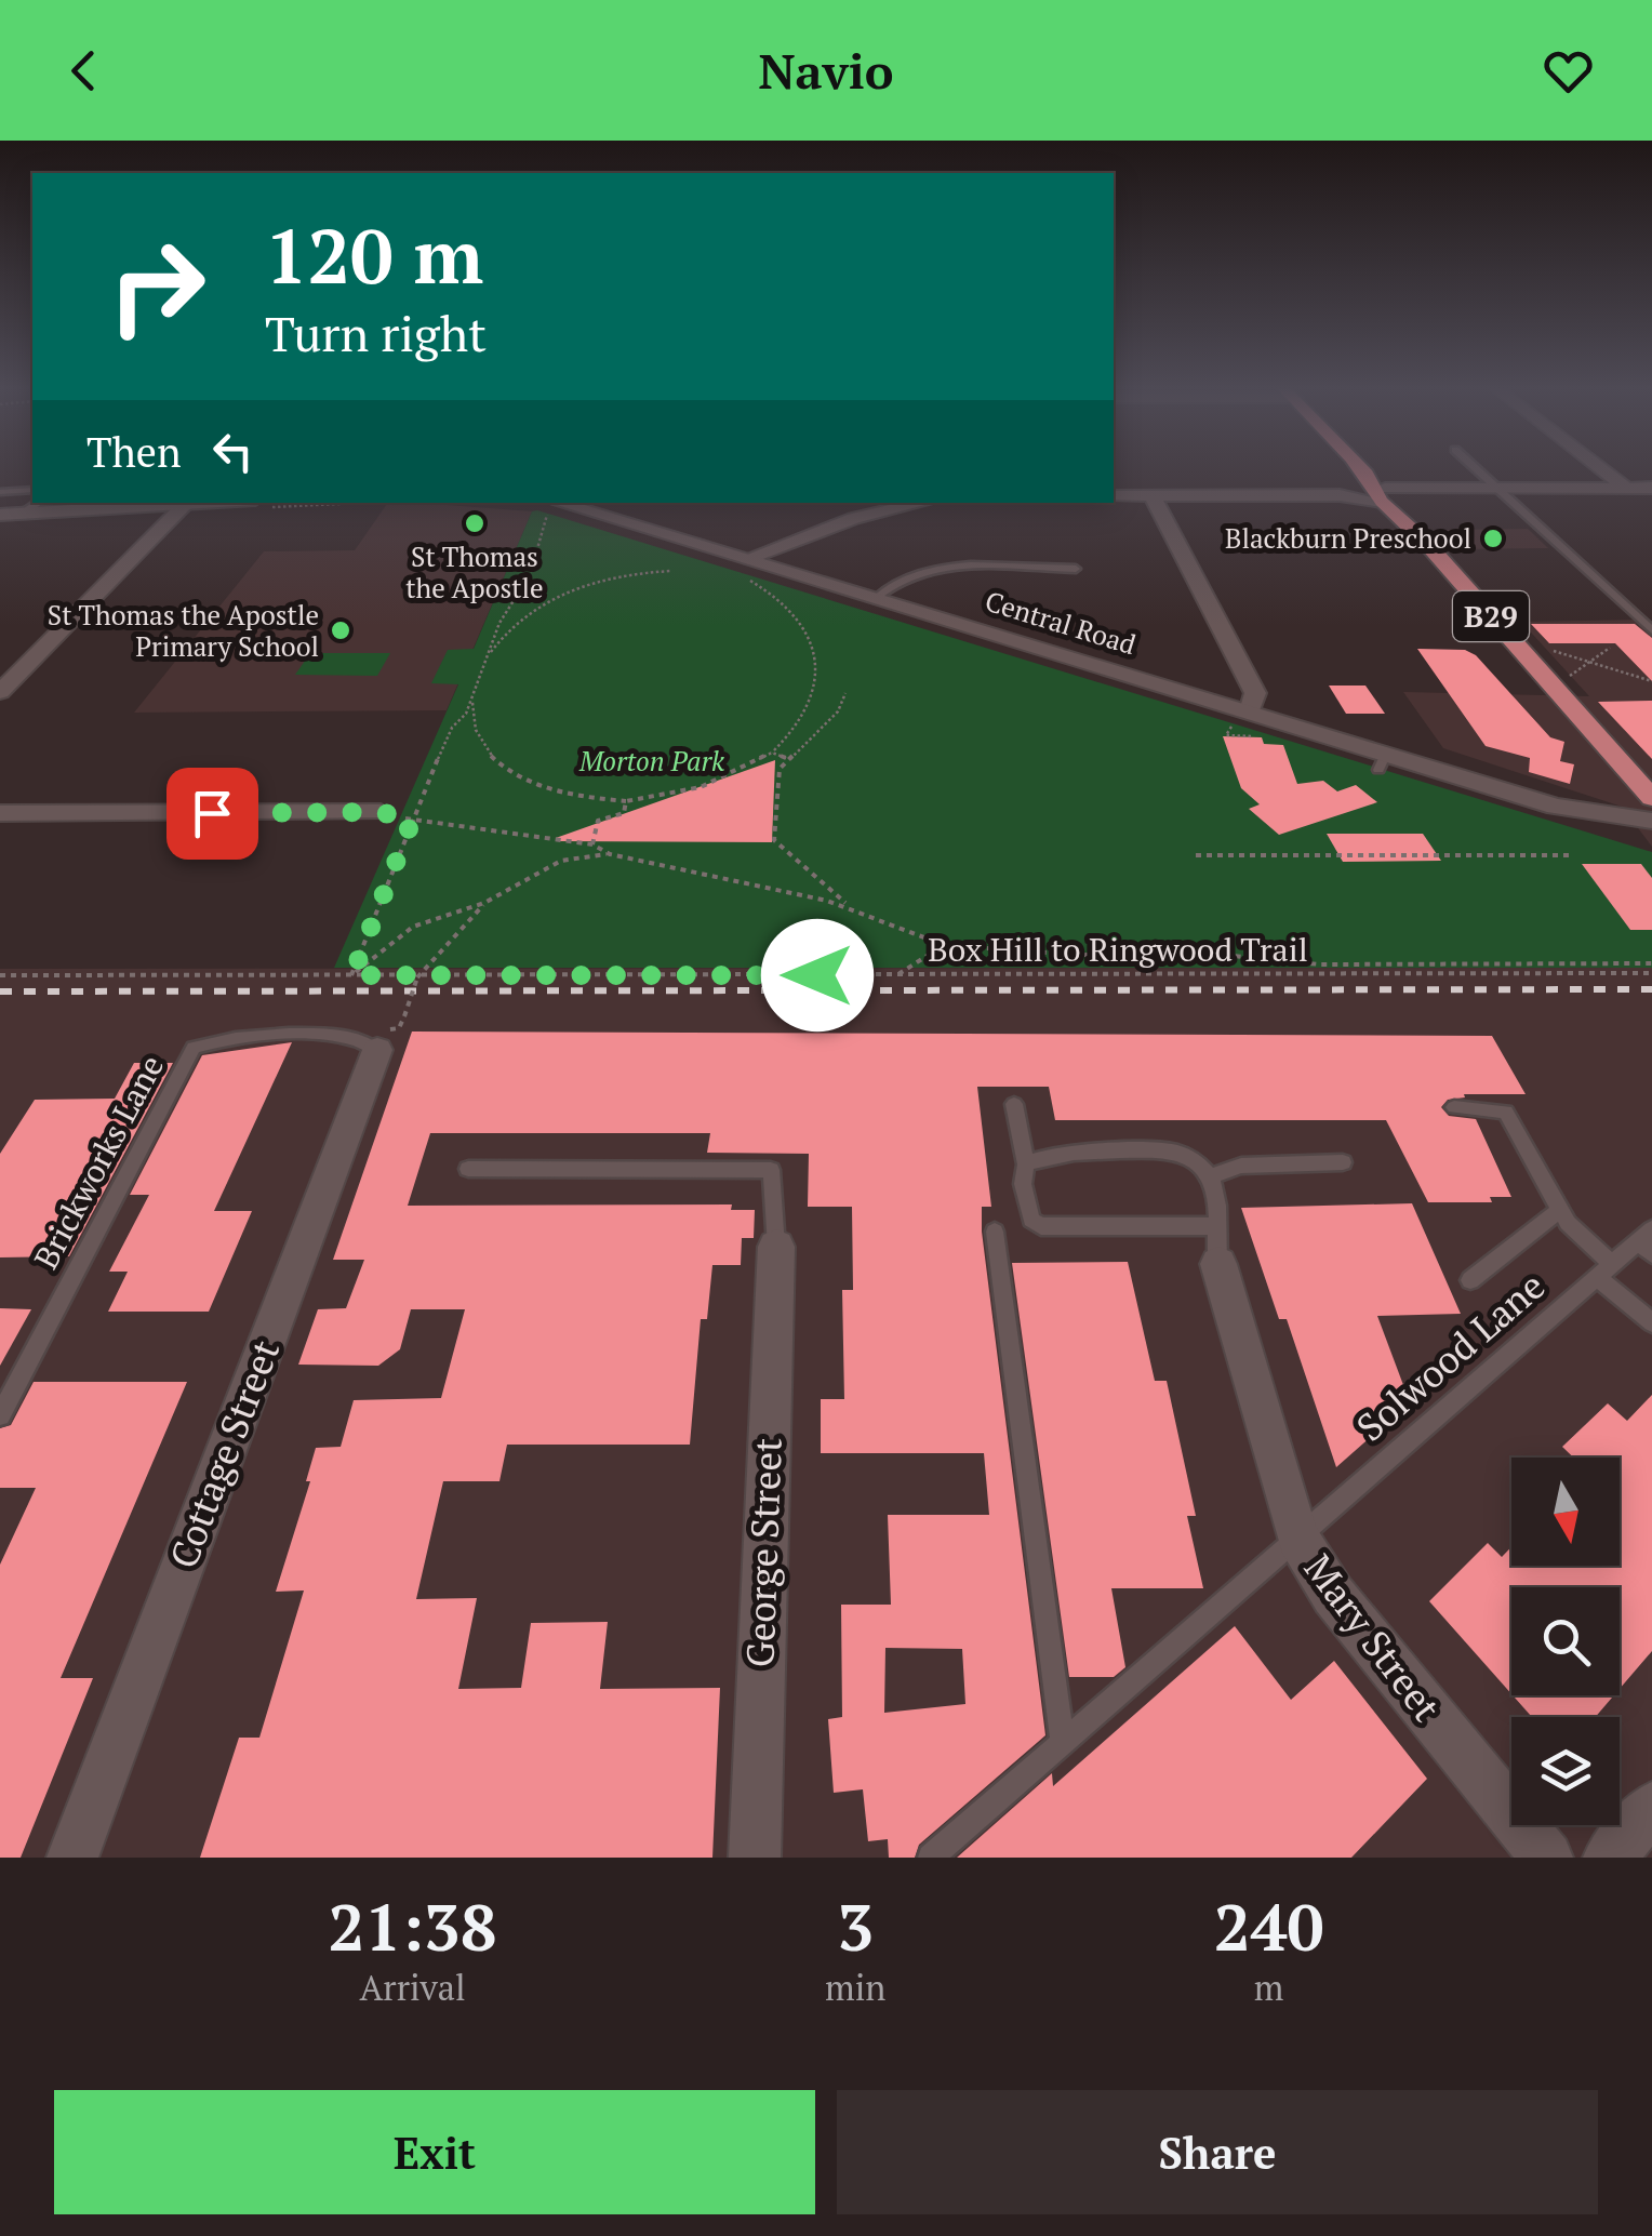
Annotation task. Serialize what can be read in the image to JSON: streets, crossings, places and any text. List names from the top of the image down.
{
  "streets": {
    "main road": ["B29"],
    "street": [
      "Central Road",
      "Cottage Street",
      "George Street",
      "Mary Street"
    ],
    "lane": ["Brickworks Lane", "Solwood Lane"],
    "path": ["Box Hill to Ringwood Trail"]
  },
  "crossings": [
    ["Brickworks Lane", "Cottage Street"],
    ["Solwood Lane", "Mary Street"]
  ],
  "parks": ["Morton Park"],
  "places": ["St Thomas the Apostle", "Blackburn Preschool", "St Thomas the Apostle Primary School"],
  "north": "bottom",
  "page": {
    "header": "Navio",
    "turn": ["120 m", "Turn right"],
    "then": "Then",
    "eta": [
      "21:38",
      "Arrival",
      "3",
      "min",
      "240",
      "m"
    ],
    "buttons": ["Exit", "Share"]
  }
}
